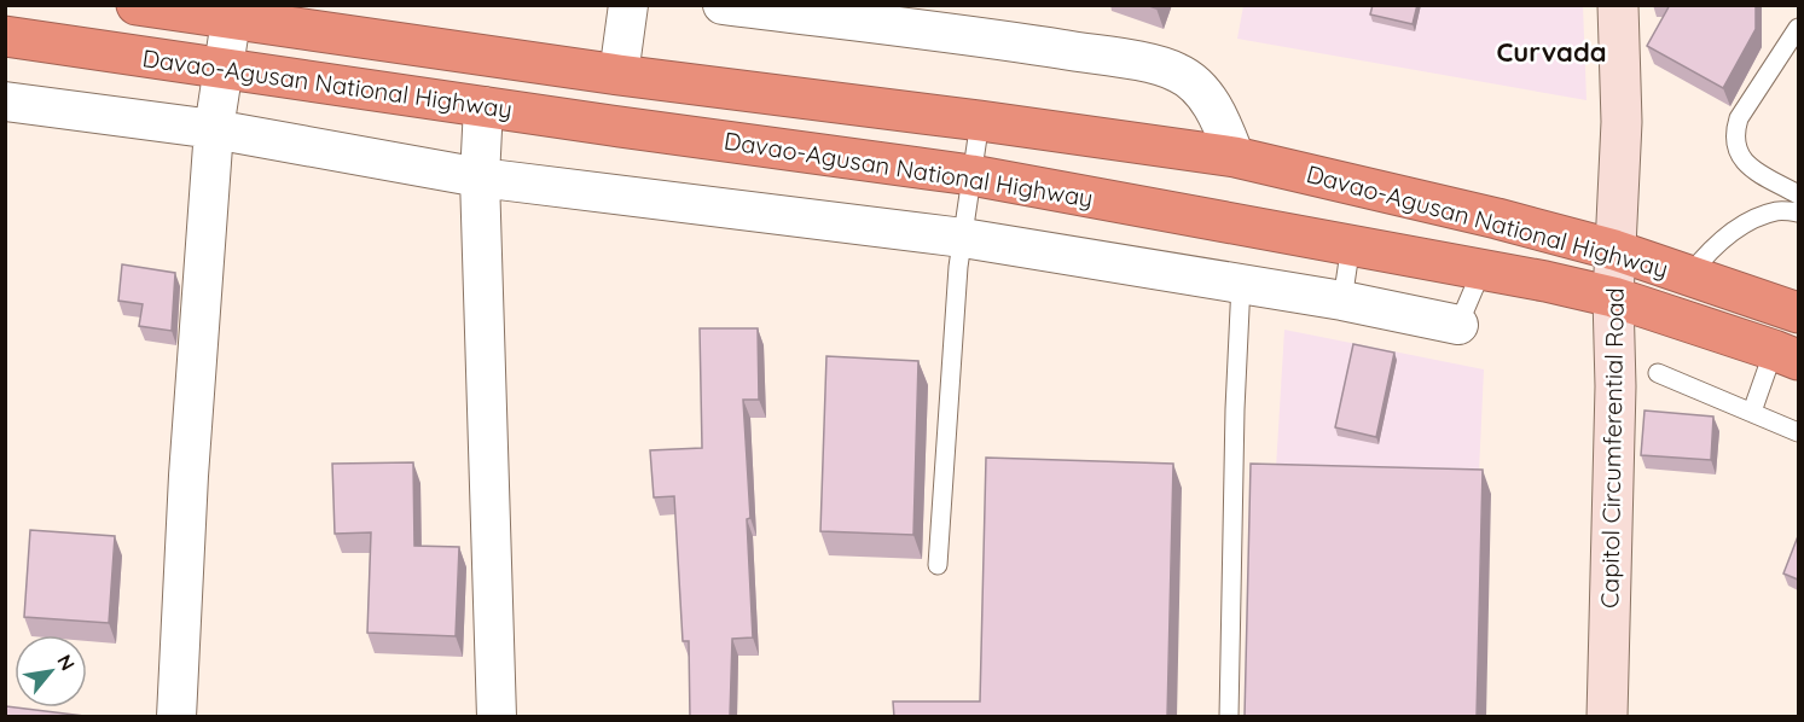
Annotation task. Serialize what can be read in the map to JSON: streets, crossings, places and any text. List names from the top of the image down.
{
  "streets": {
    "highway": ["Davao-Agusan National Highway"],
    "main road": ["Capitol Circumferential Road"]
  },
  "crossings": [
    ["Davao-Agusan National Highway", "Capitol Circumferential Road"]
  ],
  "districts": ["Curvada"],
  "north": "top right"
}
